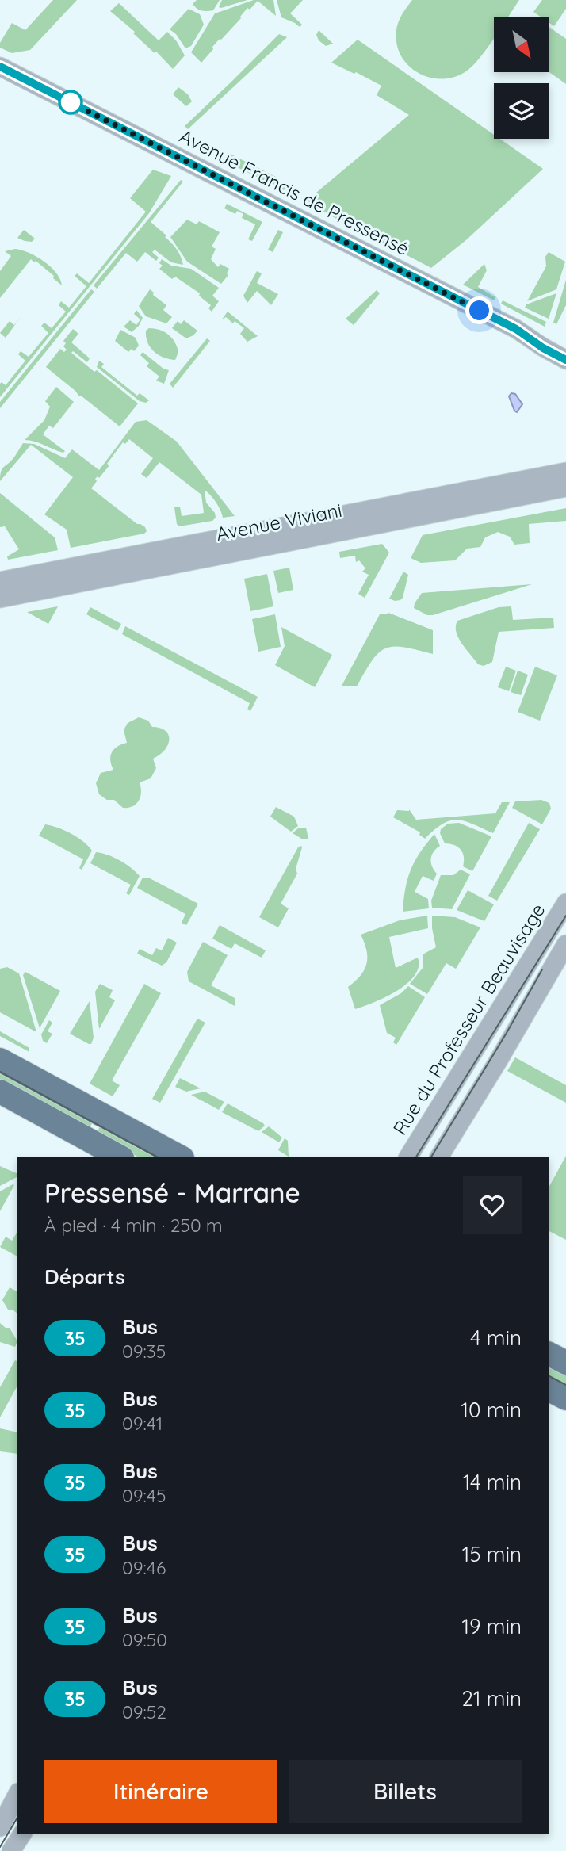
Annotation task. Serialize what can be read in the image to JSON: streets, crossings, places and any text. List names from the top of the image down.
{
  "streets": {
    "street": ["Avenue Francis de Pressensé", "Avenue Viviani", "Rue du Professeur Beauvisage"]
  },
  "lines": ["bus line 35"],
  "north": "bottom right",
  "page": {
    "heading": [
      ["Pressensé - Marrane", "À pied · 4 min · 250 m"],
      "Départs"
    ],
    "list": [
      {
        "mark": "35",
        "name": "Bus",
        "note": "09:35",
        "value": "4 min"
      },
      {
        "mark": "35",
        "name": "Bus",
        "note": "09:41",
        "value": "10 min"
      },
      {
        "mark": "35",
        "name": "Bus",
        "note": "09:45",
        "value": "14 min"
      },
      {
        "mark": "35",
        "name": "Bus",
        "note": "09:46",
        "value": "15 min"
      },
      {
        "mark": "35",
        "name": "Bus",
        "note": "09:50",
        "value": "19 min"
      },
      {
        "mark": "35",
        "name": "Bus",
        "note": "09:52",
        "value": "21 min"
      }
    ],
    "buttons": ["Itinéraire", "Billets"]
  }
}
